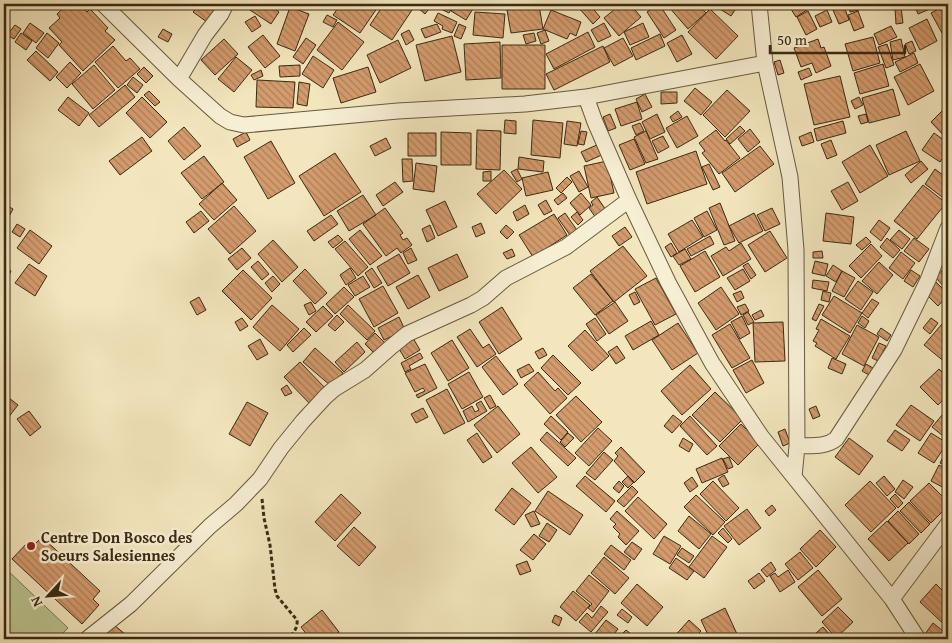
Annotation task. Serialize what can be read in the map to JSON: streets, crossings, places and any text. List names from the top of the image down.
{
  "places": ["Centre Don Bosco des Soeurs Salesiennes"],
  "scale_bar": "50 m",
  "north": "bottom left"
}
